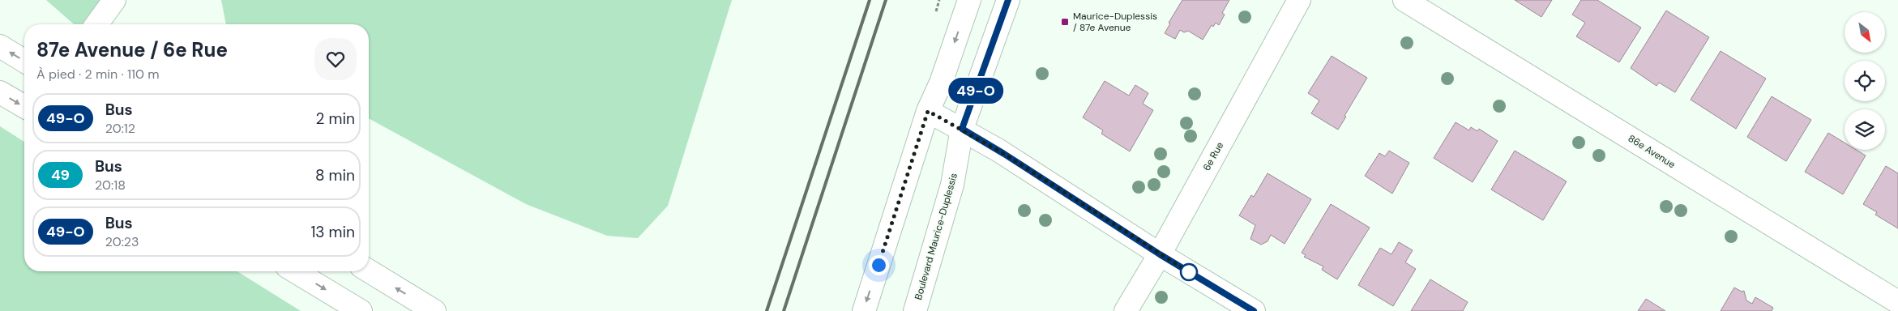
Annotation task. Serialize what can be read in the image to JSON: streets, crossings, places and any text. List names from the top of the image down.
{
  "streets": {
    "street": ["86e Avenue", "6e Rue", "Boulevard Maurice-Duplessis"]
  },
  "places": {
    "transit": ["Maurice-Duplessis / 87e Avenue"]
  },
  "lines": ["bus line 49-O"],
  "north": "bottom right",
  "page": {
    "on_map": "49-O",
    "heading": ["87e Avenue / 6e Rue", "À pied · 2 min · 110 m"],
    "list": [
      {
        "mark": "49-O",
        "name": "Bus",
        "note": "20:12",
        "value": "2 min"
      },
      {
        "mark": "49",
        "name": "Bus",
        "note": "20:18",
        "value": "8 min"
      },
      {
        "mark": "49-O",
        "name": "Bus",
        "note": "20:23",
        "value": "13 min"
      }
    ]
  }
}
